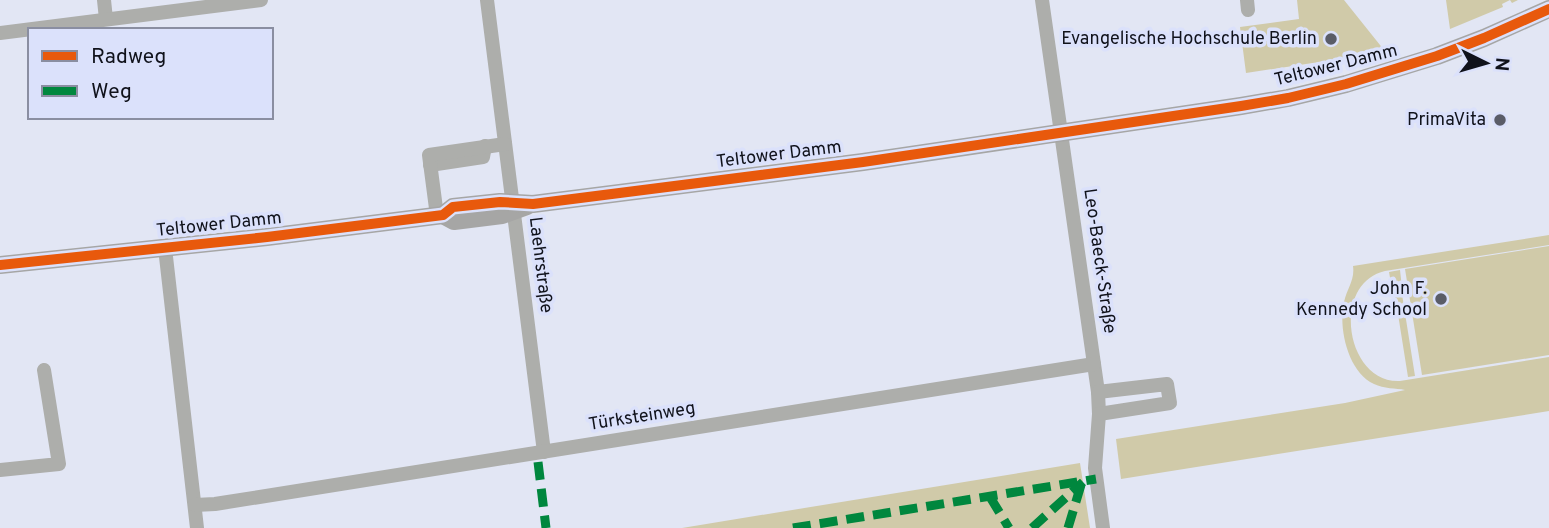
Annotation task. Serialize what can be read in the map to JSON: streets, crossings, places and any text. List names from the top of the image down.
{
  "streets": {
    "main road": ["Teltower Damm"],
    "street": ["Leo-Baeck-Straße", "Laehrstraße", "Türksteinweg"]
  },
  "crossings": [
    ["Teltower Damm", "Leo-Baeck-Straße"],
    ["Teltower Damm", "Laehrstraße"],
    ["Leo-Baeck-Straße", "Türksteinweg"],
    ["Laehrstraße", "Türksteinweg"]
  ],
  "places": ["Evangelische Hochschule Berlin", "PrimaVita", "John F. Kennedy School"],
  "legend": ["Radweg", "Weg"],
  "north": "right"
}
